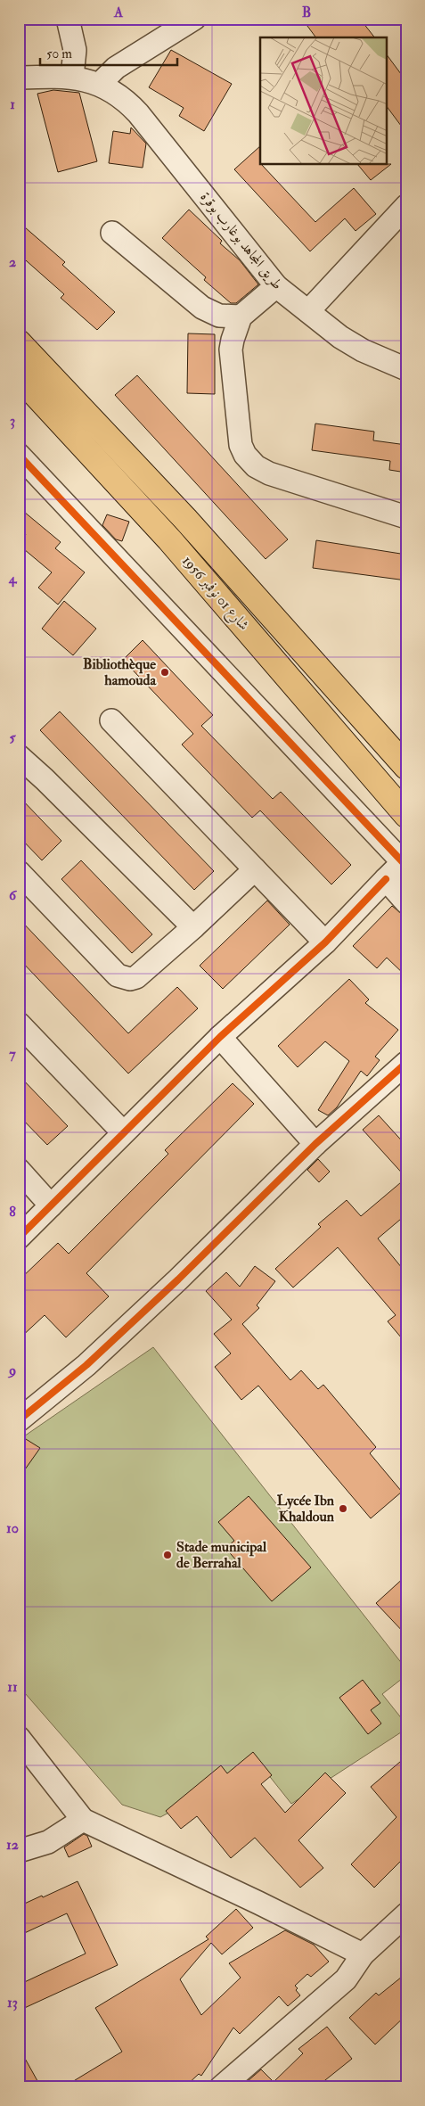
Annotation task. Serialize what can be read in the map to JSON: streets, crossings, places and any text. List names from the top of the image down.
{
  "streets": {
    "main road": ["شارع 01 نوفمبر 1956"],
    "street": ["طريق المجاهد بوغارب بوقرة"]
  },
  "places": ["Bibliothèque hamouda", "Lycée Ibn Khaldoun", "Stade municipal de Berrahal"],
  "scale_bar": "50 m",
  "grid": {
    "columns": ["A", "B"],
    "rows": [
      "1",
      "2",
      "3",
      "4",
      "5",
      "6",
      "7",
      "8",
      "9",
      "10",
      "11",
      "12",
      "13"
    ]
  }
}
